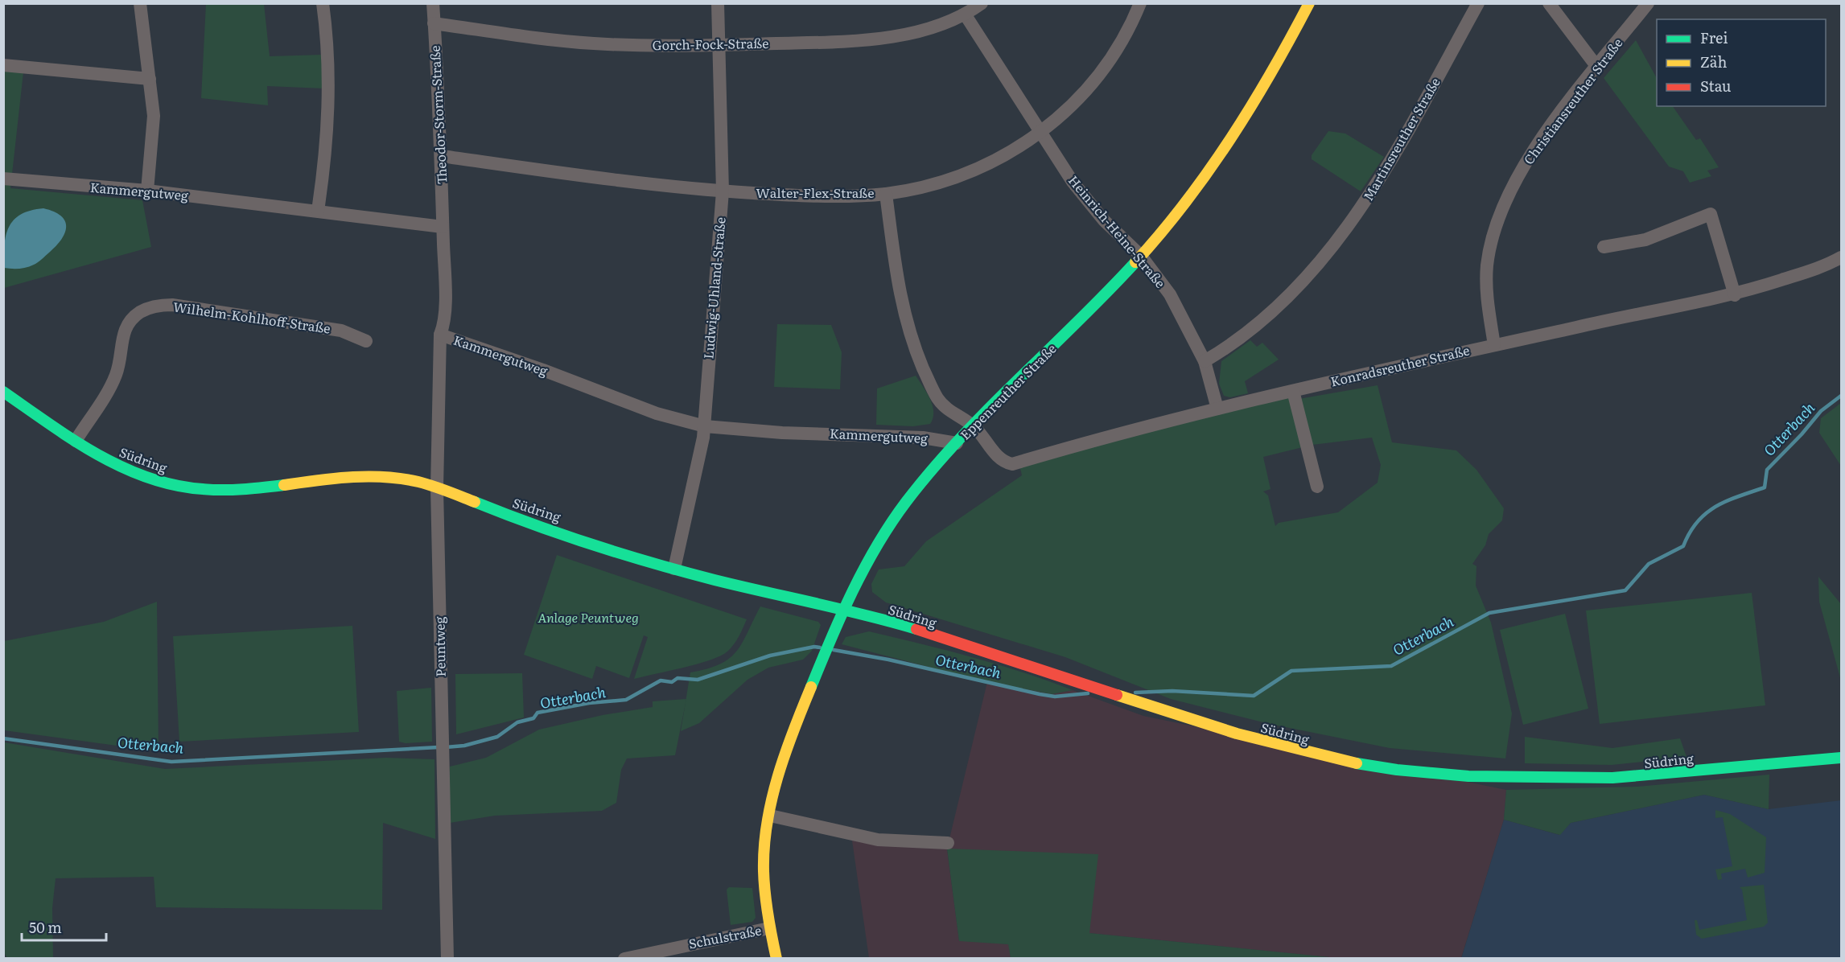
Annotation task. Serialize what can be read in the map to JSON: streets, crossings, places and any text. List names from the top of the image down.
{
  "streets": {
    "street": [
      "Gorch-Fock-Straße",
      "Christiansreuther Straße",
      "Theodor-Storm-Straße",
      "Martinsreuther Straße",
      "Kammergutweg",
      "Walter-Flex-Straße",
      "Heinrich-Heine-Straße",
      "Ludwig-Uhland-Straße",
      "Wilhelm-Kohlhoff-Straße",
      "Konradsreuther Straße",
      "Eppenreuther Straße",
      "Südring",
      "Peuntweg",
      "Schulstraße"
    ]
  },
  "crossings": [
    ["Gorch-Fock-Straße", "Theodor-Storm-Straße"],
    ["Gorch-Fock-Straße", "Heinrich-Heine-Straße"],
    ["Gorch-Fock-Straße", "Ludwig-Uhland-Straße"],
    ["Christiansreuther Straße", "Konradsreuther Straße"],
    ["Theodor-Storm-Straße", "Kammergutweg"],
    ["Theodor-Storm-Straße", "Walter-Flex-Straße"],
    ["Martinsreuther Straße", "Heinrich-Heine-Straße"],
    ["Kammergutweg", "Ludwig-Uhland-Straße"],
    ["Kammergutweg", "Eppenreuther Straße"],
    ["Kammergutweg", "Peuntweg"],
    ["Walter-Flex-Straße", "Heinrich-Heine-Straße"],
    ["Walter-Flex-Straße", "Ludwig-Uhland-Straße"],
    ["Heinrich-Heine-Straße", "Konradsreuther Straße"],
    ["Heinrich-Heine-Straße", "Eppenreuther Straße"],
    ["Ludwig-Uhland-Straße", "Südring"],
    ["Wilhelm-Kohlhoff-Straße", "Südring"],
    ["Konradsreuther Straße", "Eppenreuther Straße"],
    ["Eppenreuther Straße", "Südring"],
    ["Eppenreuther Straße", "Schulstraße"],
    ["Südring", "Peuntweg"]
  ],
  "water": ["Otterbach"],
  "parks": ["Anlage Peuntweg"],
  "legend": ["Frei", "Zäh", "Stau"],
  "scale_bar": "50 m"
}
